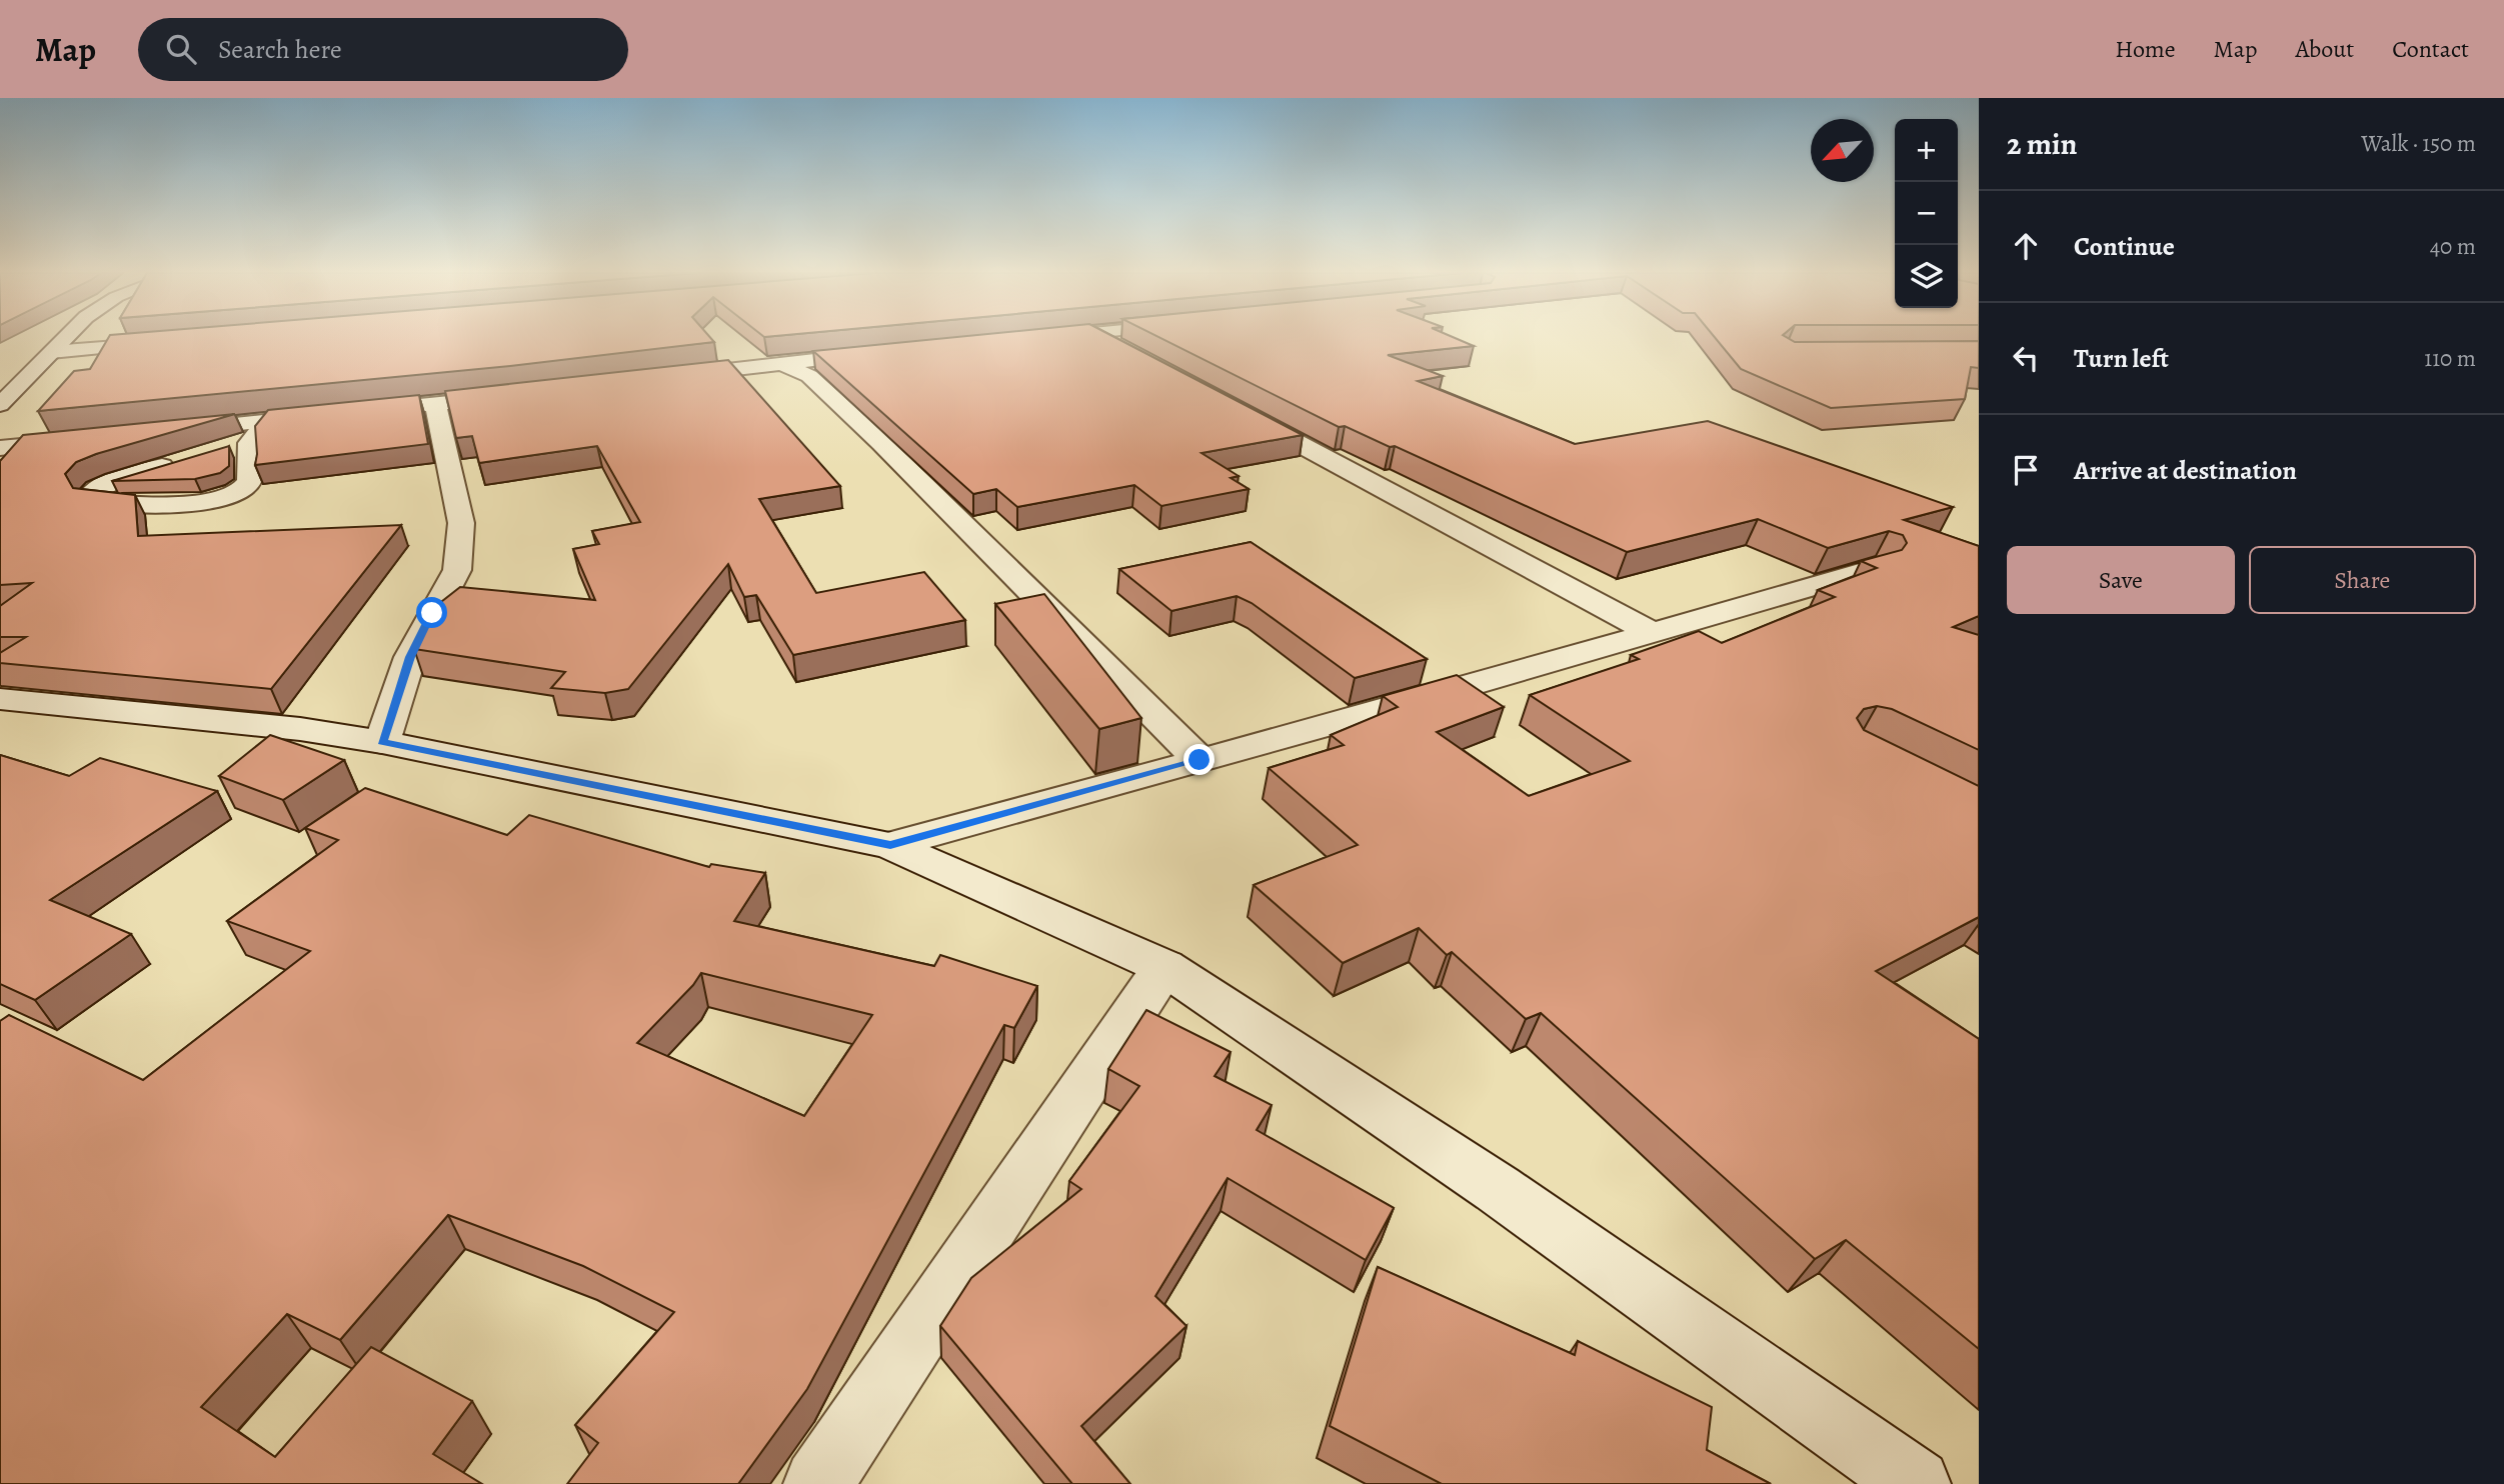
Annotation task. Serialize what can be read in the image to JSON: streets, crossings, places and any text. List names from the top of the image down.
{
  "north": "bottom left",
  "page": {
    "header": "Map",
    "search": "Search here",
    "nav": [
      "Home",
      "Map",
      "About",
      "Contact"
    ],
    "heading": ["2 min", "Walk · 150 m"],
    "map_buttons": ["+", "−"],
    "list": [
      ["Continue", "40 m"],
      ["Turn left", "110 m"],
      "Arrive at destination"
    ],
    "buttons": ["Save", "Share"]
  }
}
